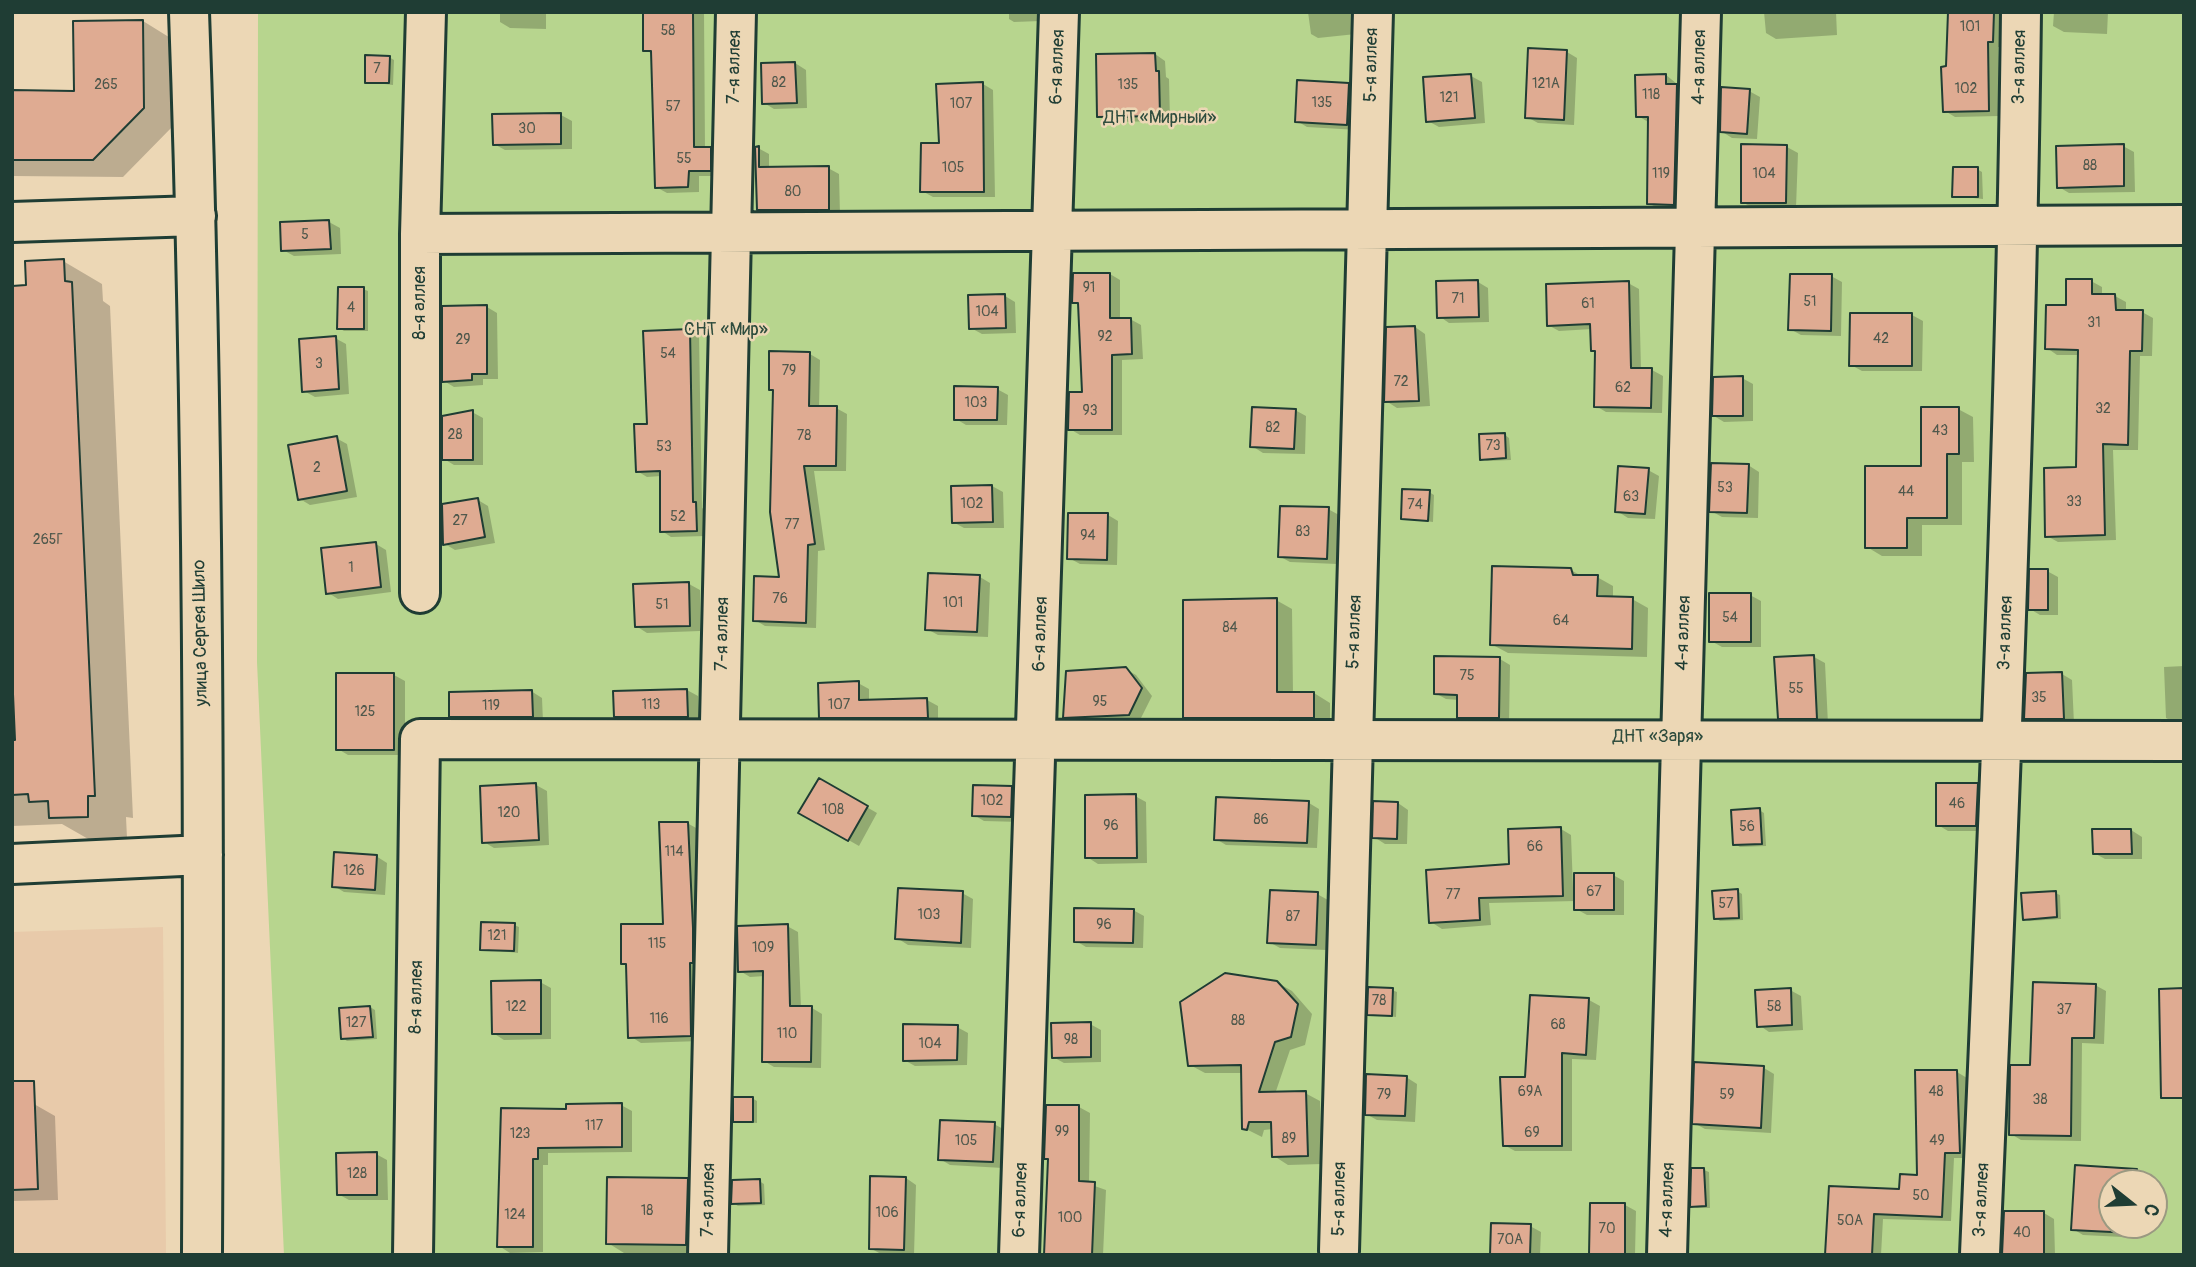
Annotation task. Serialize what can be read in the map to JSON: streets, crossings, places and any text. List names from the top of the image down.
{
  "streets": {
    "street": [
      "5-я аллея",
      "7-я аллея",
      "6-я аллея",
      "4-я аллея",
      "3-я аллея",
      "8-я аллея",
      "улица Сергея Шило"
    ]
  },
  "crossings": [
    ["7-я аллея", "8-я аллея"]
  ],
  "parks": ["ДНТ «Мирный»", "СНТ «Мир»", "ДНТ «Заря»"],
  "house_numbers": [
    "101",
    "58",
    "7",
    "82",
    "121А",
    "265",
    "135",
    "102",
    "118",
    "121",
    "135",
    "107",
    "57",
    "30",
    "55",
    "88",
    "105",
    "119",
    "104",
    "80",
    "5",
    "91",
    "71",
    "51",
    "61",
    "4",
    "104",
    "31",
    "92",
    "42",
    "29",
    "54",
    "3",
    "79",
    "72",
    "62",
    "103",
    "32",
    "93",
    "82",
    "43",
    "28",
    "78",
    "73",
    "53",
    "2",
    "53",
    "44",
    "63",
    "33",
    "102",
    "74",
    "52",
    "27",
    "77",
    "83",
    "94",
    "265Г",
    "1",
    "76",
    "101",
    "51",
    "54",
    "64",
    "84",
    "75",
    "55",
    "35",
    "95",
    "113",
    "107",
    "119",
    "125",
    "102",
    "46",
    "108",
    "120",
    "86",
    "96",
    "56",
    "66",
    "114",
    "126",
    "67",
    "77",
    "57",
    "103",
    "87",
    "96",
    "121",
    "115",
    "109",
    "78",
    "122",
    "58",
    "37",
    "116",
    "88",
    "127",
    "68",
    "110",
    "98",
    "104",
    "69А",
    "48",
    "79",
    "59",
    "38",
    "117",
    "99",
    "69",
    "123",
    "89",
    "105",
    "49",
    "128",
    "50",
    "18",
    "106",
    "124",
    "100",
    "50А",
    "70",
    "40",
    "70А"
  ],
  "north": "right"
}
